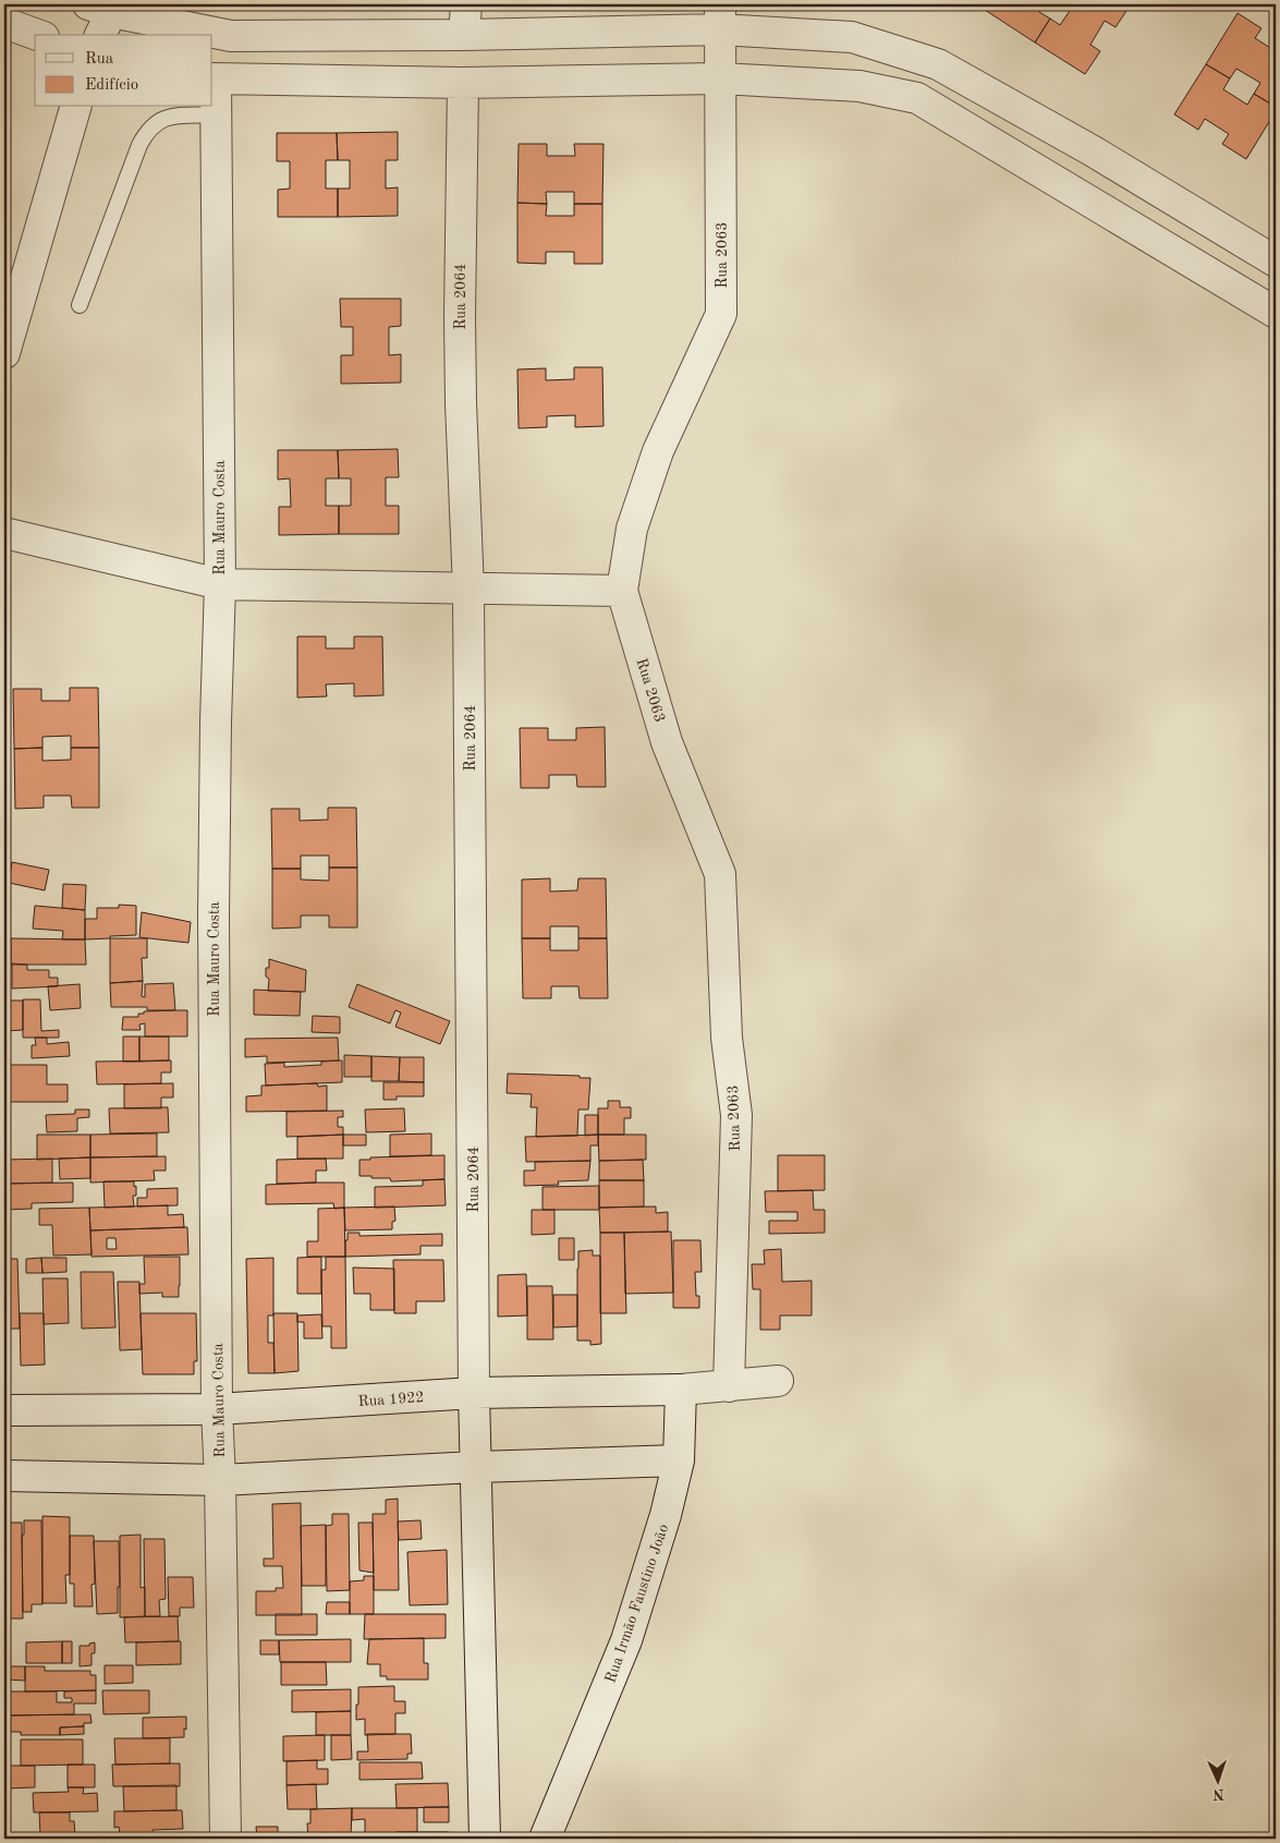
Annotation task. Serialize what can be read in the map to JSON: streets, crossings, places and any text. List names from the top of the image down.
{
  "streets": {
    "street": [
      "Rua 2063",
      "Rua 2064",
      "Rua Mauro Costa",
      "Rua 1922",
      "Rua Irmão Faustino João"
    ]
  },
  "crossings": [
    ["Rua 2063", "Rua 1922"],
    ["Rua 2064", "Rua 1922"],
    ["Rua Mauro Costa", "Rua 1922"],
    ["Rua 1922", "Rua Irmão Faustino João"]
  ],
  "legend": ["Rua", "Edifício"],
  "north": "bottom"
}
